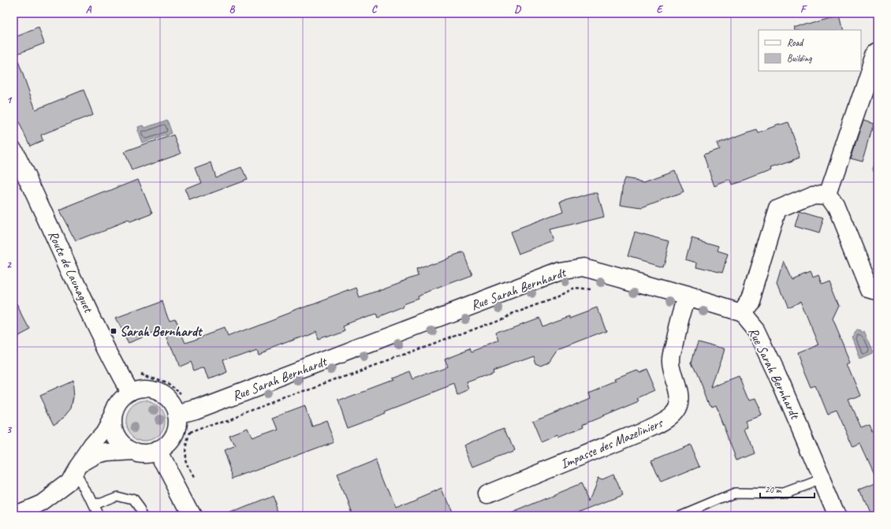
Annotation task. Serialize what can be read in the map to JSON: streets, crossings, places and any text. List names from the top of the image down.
{
  "streets": {
    "street": ["Route de Launaguet", "Rue Sarah Bernhardt", "Impasse des Mazeliniers"]
  },
  "crossings": [
    ["Route de Launaguet", "Rue Sarah Bernhardt"],
    ["Rue Sarah Bernhardt", "Impasse des Mazeliniers"]
  ],
  "places": {
    "transit": ["Sarah Bernhardt"]
  },
  "legend": ["Road", "Building"],
  "scale_bar": "20 m",
  "grid": {
    "columns": [
      "A",
      "B",
      "C",
      "D",
      "E",
      "F"
    ],
    "rows": ["1", "2", "3"]
  }
}
